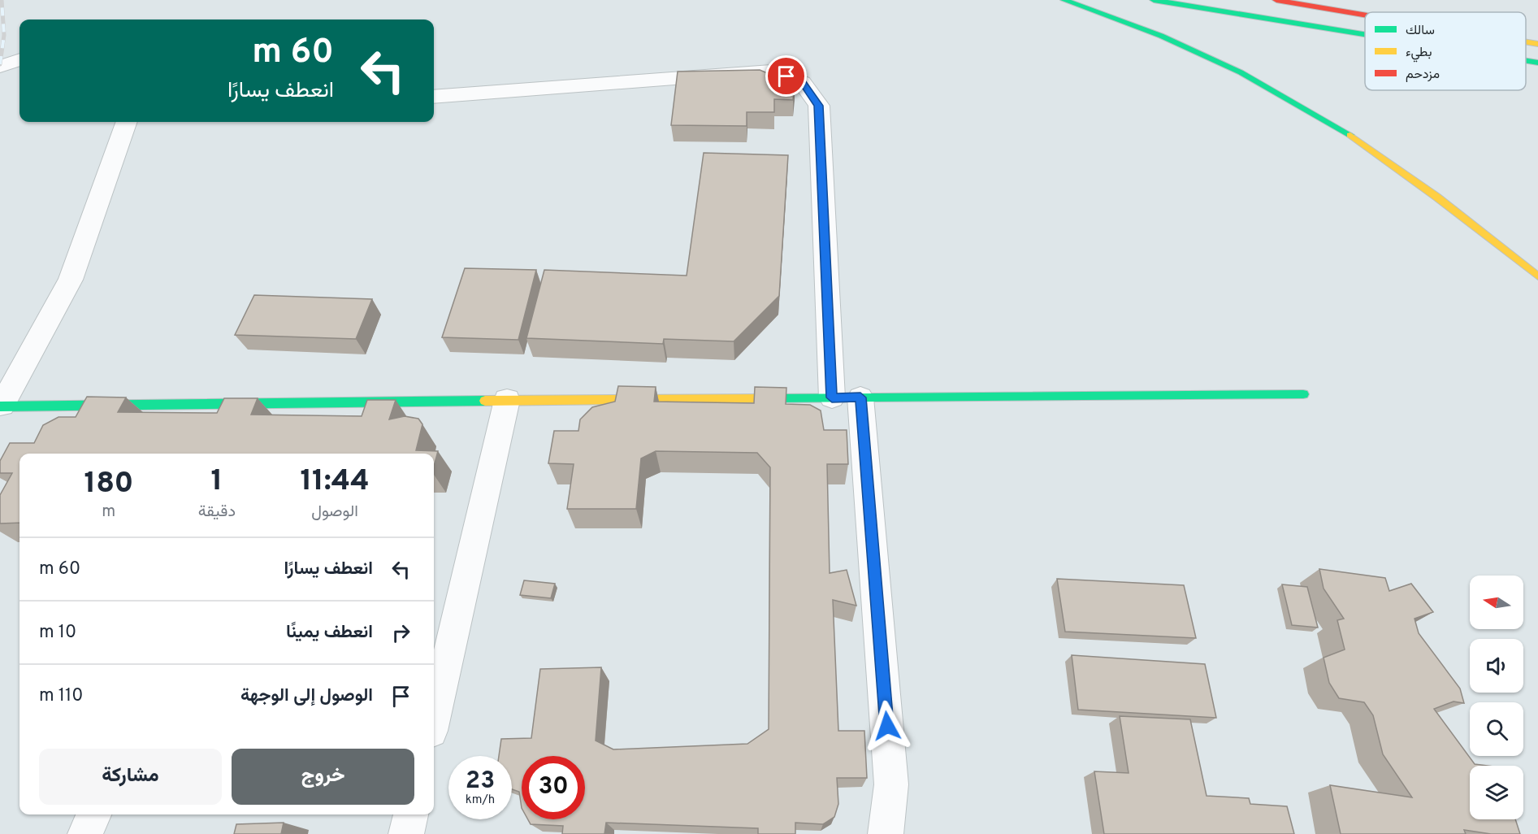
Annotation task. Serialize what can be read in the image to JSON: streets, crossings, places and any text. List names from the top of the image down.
{
  "legend": ["سالك", "بطيء", "مزدحم"],
  "north": "left",
  "page": {
    "turn": ["60 m", "انعطف يسارًا"],
    "eta": [
      "11:44",
      "الوصول",
      "1",
      "دقيقة",
      "180",
      "m"
    ],
    "list": [
      {
        "name": "انعطف يسارًا",
        "value": "60 m"
      },
      {
        "name": "انعطف يمينًا",
        "value": "10 m"
      },
      {
        "name": "الوصول إلى الوجهة",
        "value": "110 m"
      }
    ],
    "buttons": ["خروج", "مشاركة"],
    "speed": "23 km/h",
    "limit": "30"
  }
}
